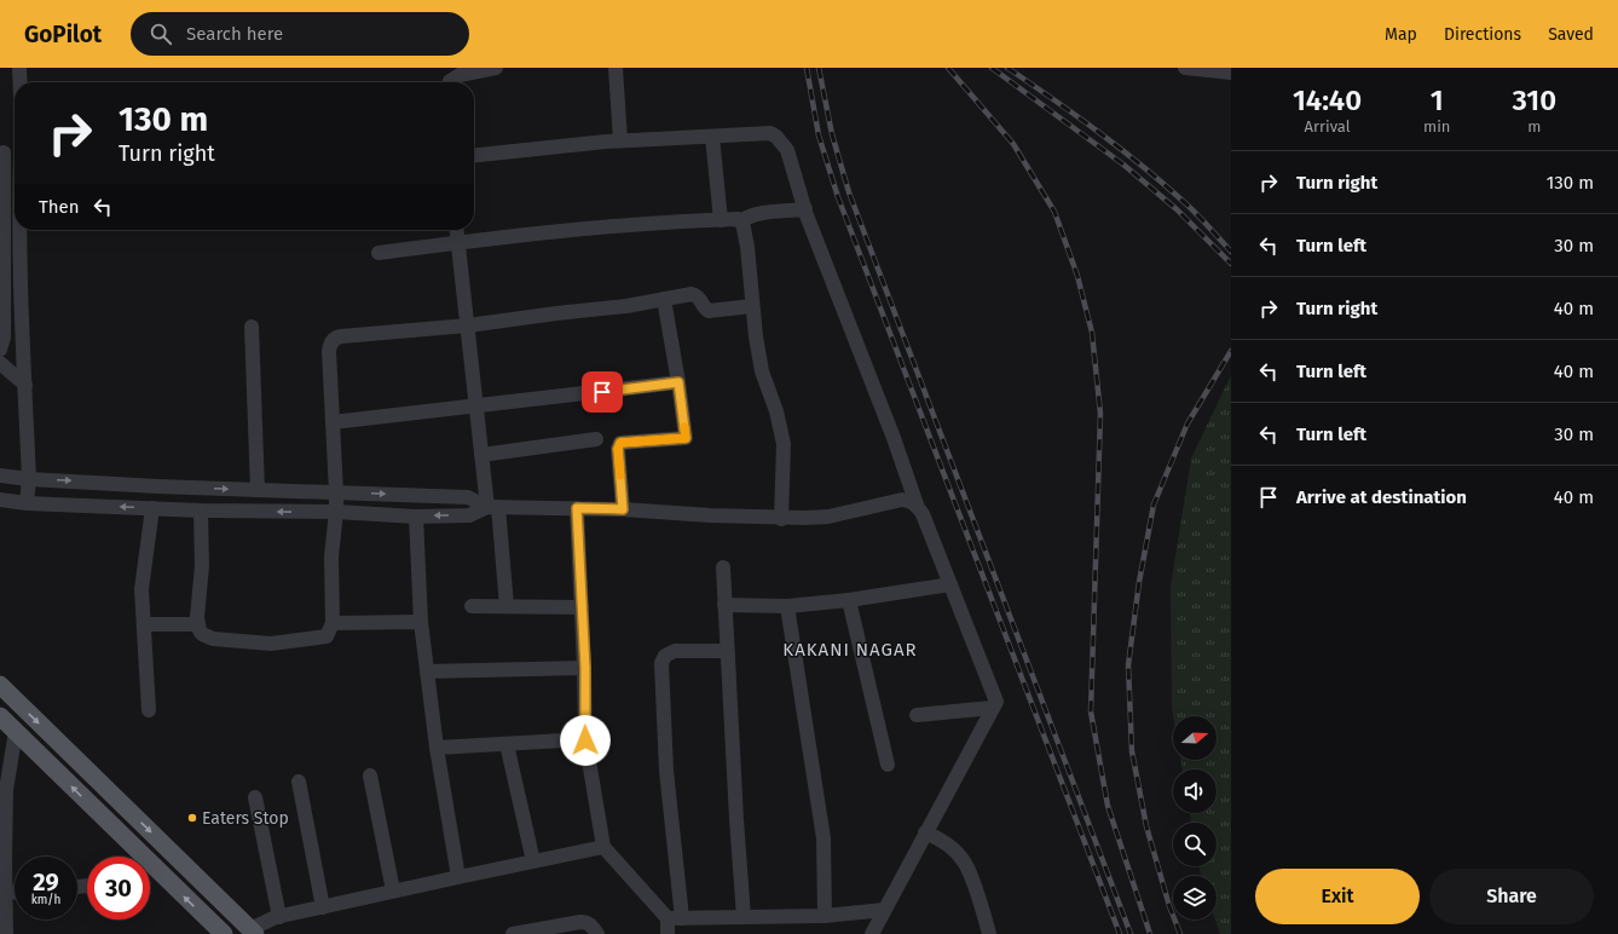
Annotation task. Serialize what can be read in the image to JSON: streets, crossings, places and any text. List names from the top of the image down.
{
  "districts": ["KAKANI NAGAR"],
  "places": ["Eaters Stop"],
  "north": "right",
  "page": {
    "header": "GoPilot",
    "search": "Search here",
    "nav": ["Map", "Directions", "Saved"],
    "eta": [
      "14:40",
      "Arrival",
      "1",
      "min",
      "310",
      "m"
    ],
    "turn": ["130 m", "Turn right"],
    "list": [
      {
        "name": "Turn right",
        "value": "130 m"
      },
      {
        "name": "Turn left",
        "value": "30 m"
      },
      {
        "name": "Turn right",
        "value": "40 m"
      },
      {
        "name": "Turn left",
        "value": "40 m"
      },
      {
        "name": "Turn left",
        "value": "30 m"
      },
      {
        "name": "Arrive at destination",
        "value": "40 m"
      }
    ],
    "then": "Then",
    "speed": "29 km/h",
    "limit": "30",
    "buttons": ["Exit", "Share"]
  }
}
